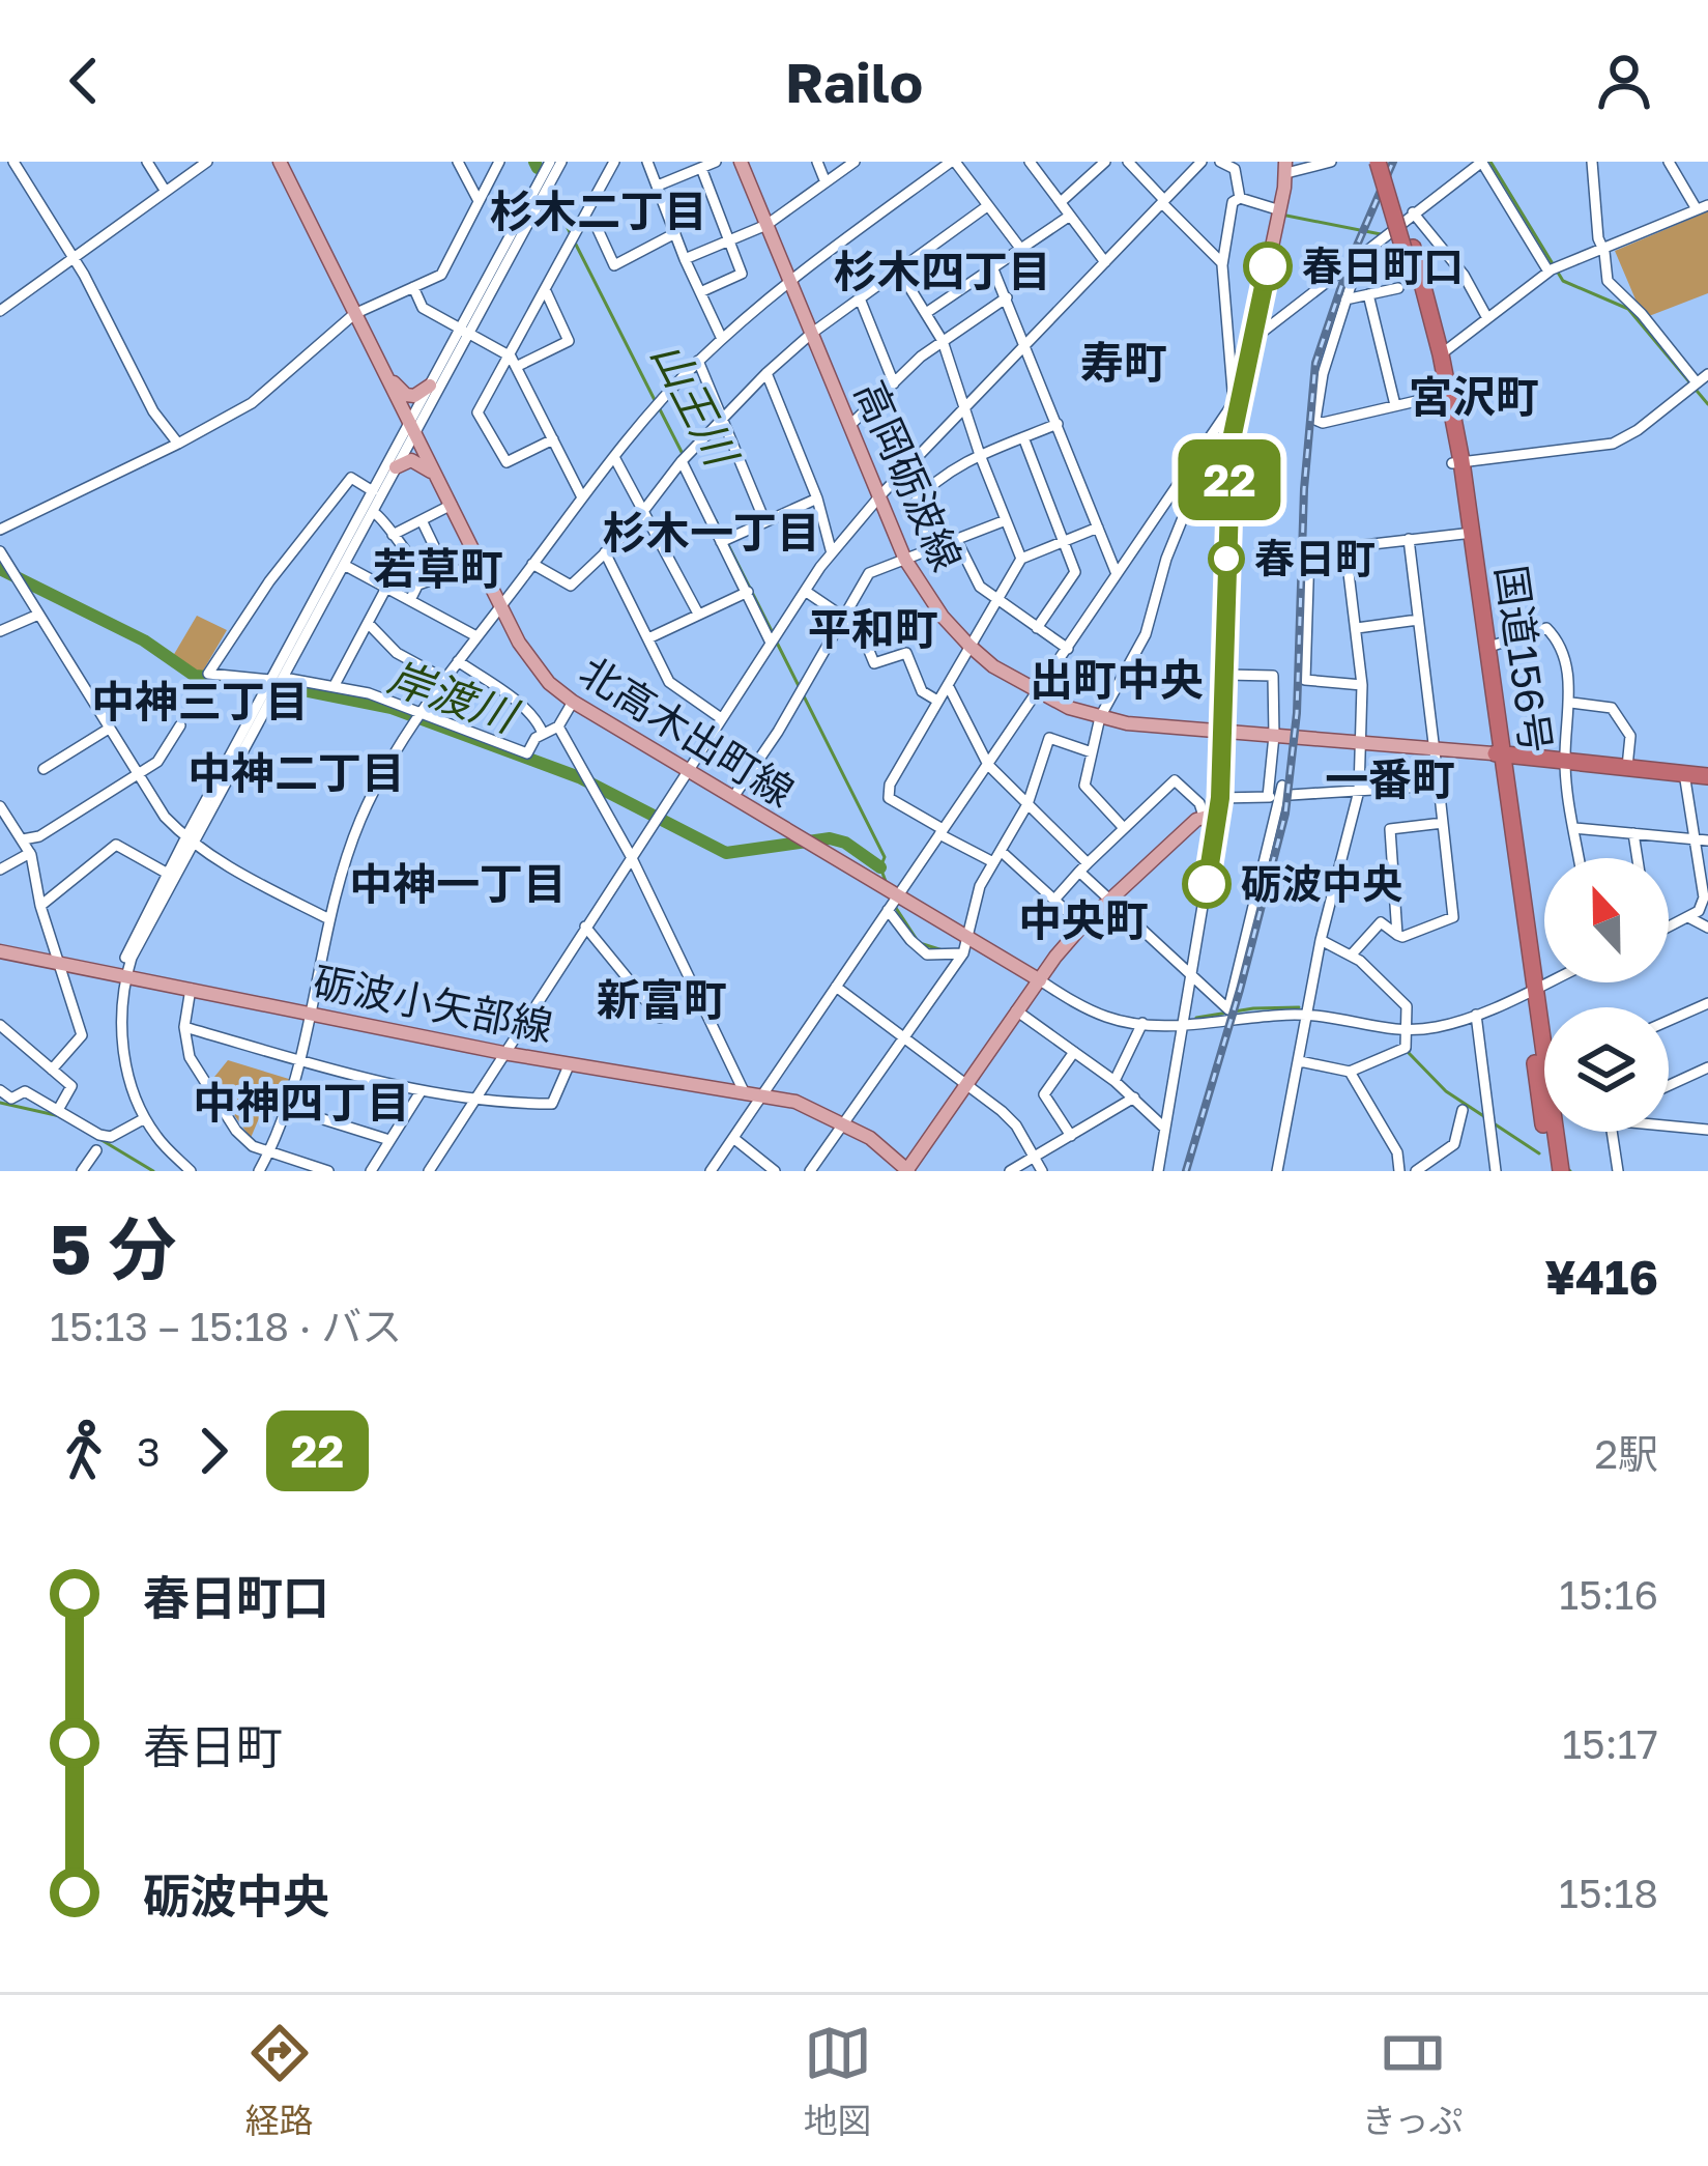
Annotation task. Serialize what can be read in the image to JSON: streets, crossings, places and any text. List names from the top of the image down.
{
  "streets": {
    "highway": ["国道156号"],
    "main road": ["高岡砺波線", "北高木出町線", "砺波小矢部線"]
  },
  "crossings": [
    ["高岡砺波線", "国道156号"]
  ],
  "districts": [
    "杉木二丁目",
    "杉木四丁目",
    "寿町",
    "宮沢町",
    "杉木一丁目",
    "若草町",
    "平和町",
    "出町中央",
    "中神三丁目",
    "中神二丁目",
    "一番町",
    "中神一丁目",
    "中央町",
    "新富町",
    "中神四丁目"
  ],
  "water": ["山王川", "岸渡川"],
  "places": ["春日町口", "春日町", "砺波中央"],
  "lines": ["bus line 22"],
  "north": "top",
  "page": {
    "header": "Railo",
    "on_map": "22",
    "heading": ["5 分", "15:13 – 15:18 · バス", "¥416"],
    "legs": ["3", "22", "2駅"],
    "list": [
      {
        "name": "春日町口",
        "value": "15:16"
      },
      {
        "name": "春日町",
        "value": "15:17"
      },
      {
        "name": "砺波中央",
        "value": "15:18"
      }
    ],
    "tabs": ["経路", "地図", "きっぷ"]
  }
}
